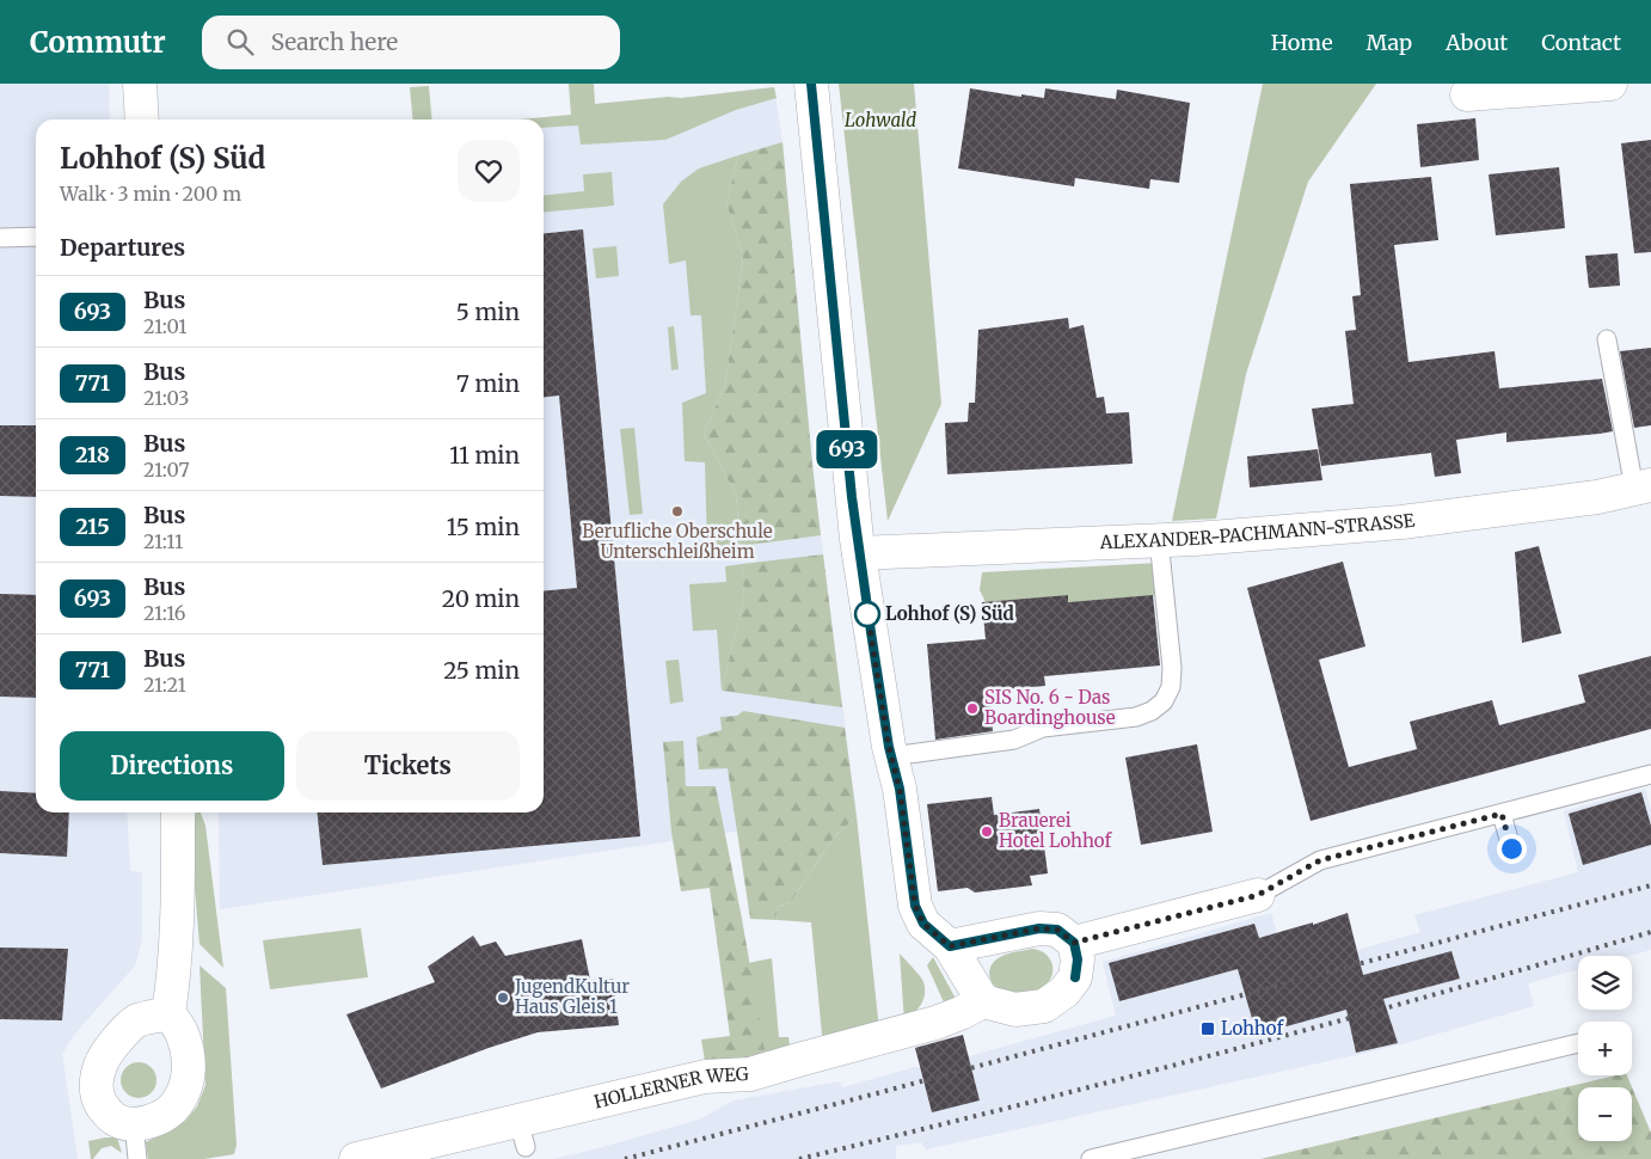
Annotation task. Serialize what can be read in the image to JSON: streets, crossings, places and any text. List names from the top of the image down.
{
  "streets": {
    "street": ["ALEXANDER-PACHMANN-STRASSE", "HOLLERNER WEG"]
  },
  "parks": ["Lohwald"],
  "places": {
    "other": [
      "Berufliche Oberschule Unterschleißheim",
      "Lohhof (S) Süd",
      "SIS No. 6 - Das Boardinghouse",
      "Brauerei Hotel Lohhof",
      "JugendKultur Haus Gleis 1"
    ],
    "transit": ["Lohhof"]
  },
  "lines": ["bus line 693"],
  "page": {
    "header": "Commutr",
    "search": "Search here",
    "nav": [
      "Home",
      "Map",
      "About",
      "Contact"
    ],
    "on_map": "693",
    "heading": [
      ["Lohhof (S) Süd", "Walk · 3 min · 200 m"],
      "Departures"
    ],
    "list": [
      {
        "mark": "693",
        "name": "Bus",
        "note": "21:01",
        "value": "5 min"
      },
      {
        "mark": "771",
        "name": "Bus",
        "note": "21:03",
        "value": "7 min"
      },
      {
        "mark": "218",
        "name": "Bus",
        "note": "21:07",
        "value": "11 min"
      },
      {
        "mark": "215",
        "name": "Bus",
        "note": "21:11",
        "value": "15 min"
      },
      {
        "mark": "693",
        "name": "Bus",
        "note": "21:16",
        "value": "20 min"
      },
      {
        "mark": "771",
        "name": "Bus",
        "note": "21:21",
        "value": "25 min"
      }
    ],
    "buttons": ["Directions", "Tickets"],
    "map_buttons": ["+", "−"]
  }
}
